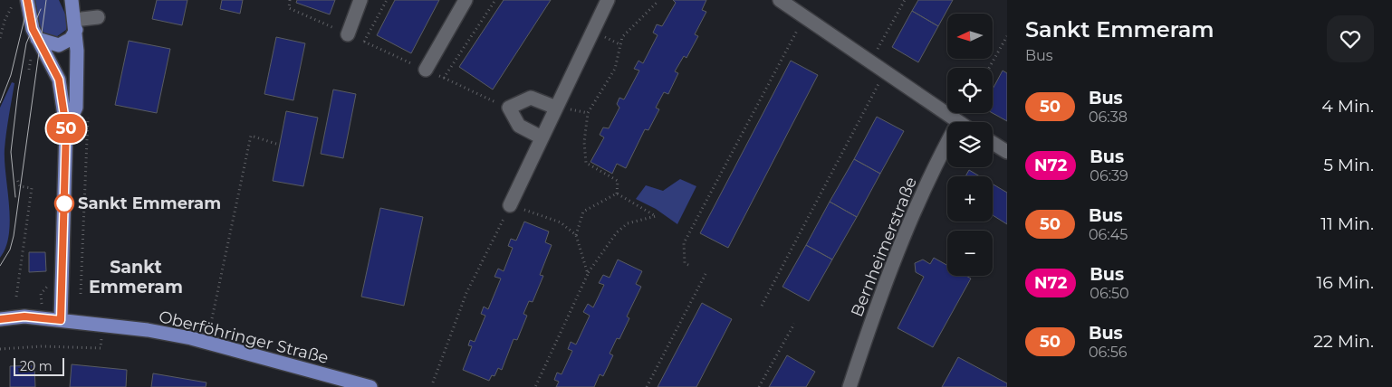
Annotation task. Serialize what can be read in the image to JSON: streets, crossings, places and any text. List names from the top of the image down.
{
  "streets": {
    "main road": ["Oberföhringer Straße"],
    "street": ["Bernheimerstraße"]
  },
  "districts": ["Sankt Emmeram"],
  "places": ["Sankt Emmeram"],
  "lines": ["bus line 50"],
  "scale_bar": "20 m",
  "north": "left",
  "page": {
    "on_map": "50",
    "heading": ["Sankt Emmeram", "Bus"],
    "map_buttons": ["+", "−"],
    "list": [
      {
        "mark": "50",
        "name": "Bus",
        "note": "06:38",
        "value": "4 Min."
      },
      {
        "mark": "N72",
        "name": "Bus",
        "note": "06:39",
        "value": "5 Min."
      },
      {
        "mark": "50",
        "name": "Bus",
        "note": "06:45",
        "value": "11 Min."
      },
      {
        "mark": "N72",
        "name": "Bus",
        "note": "06:50",
        "value": "16 Min."
      },
      {
        "mark": "50",
        "name": "Bus",
        "note": "06:56",
        "value": "22 Min."
      }
    ],
    "scale": "20 m"
  }
}
